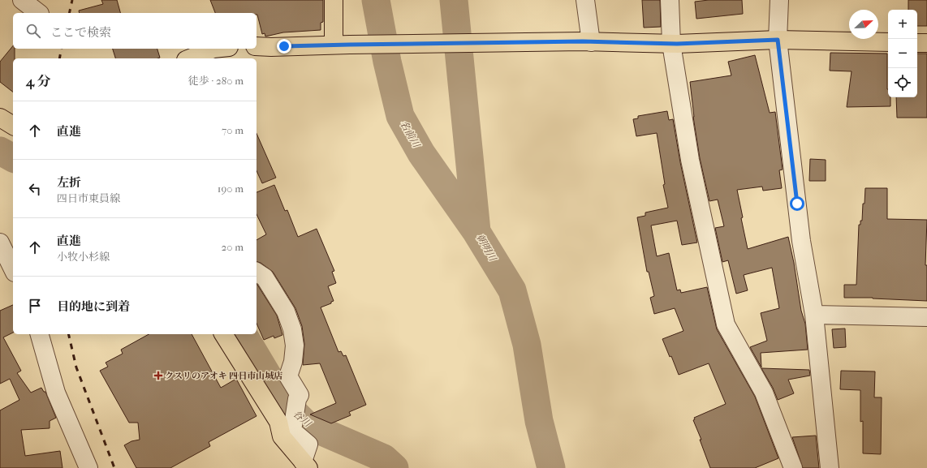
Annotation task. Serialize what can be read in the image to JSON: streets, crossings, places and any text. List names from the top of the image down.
{
  "water": ["名前川", "朝明川", "谷川"],
  "places": {
    "health": ["クスリのアオキ 四日市山城店"]
  },
  "north": "top right",
  "page": {
    "map_buttons": ["+", "−"],
    "search": "ここで検索",
    "heading": ["4 分", "徒歩 · 280 m"],
    "list": [
      ["直進", "70 m"],
      ["左折", "四日市東員線", "190 m"],
      ["直進", "小牧小杉線", "20 m"],
      "目的地に到着"
    ]
  }
}
